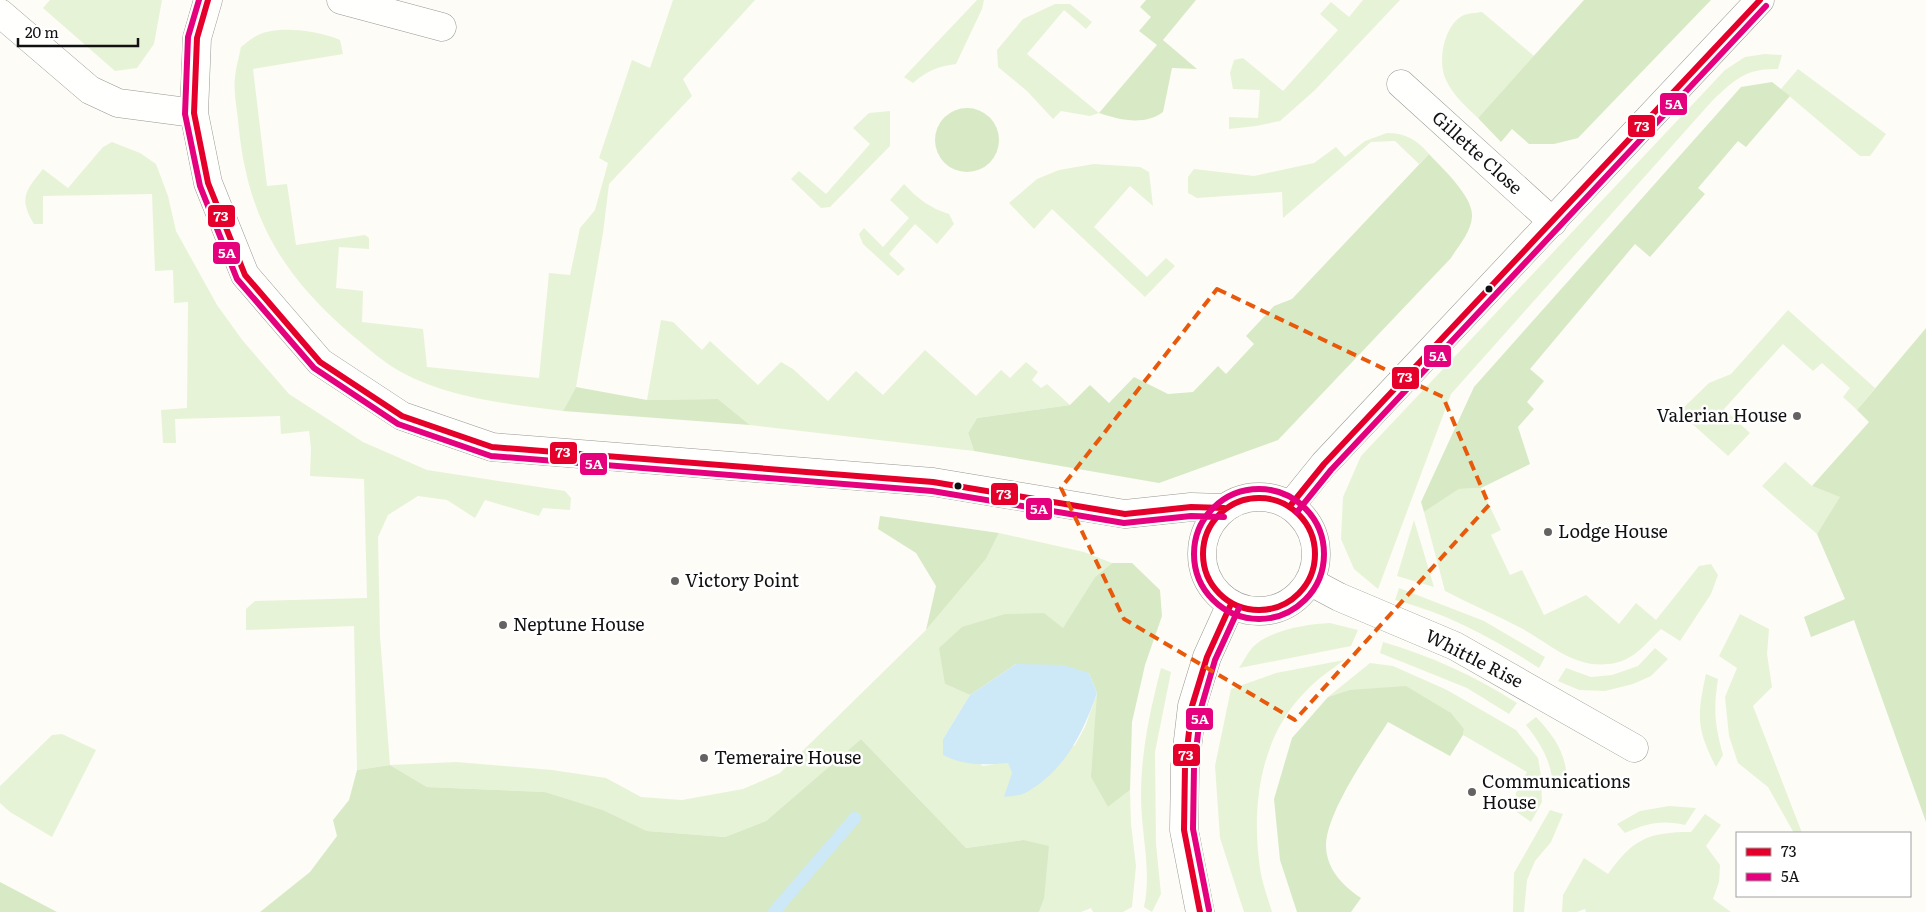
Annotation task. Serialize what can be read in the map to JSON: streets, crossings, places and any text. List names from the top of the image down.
{
  "streets": {
    "street": ["Gillette Close", "Whittle Rise"]
  },
  "places": [
    "Valerian House",
    "Lodge House",
    "Victory Point",
    "Neptune House",
    "Temeraire House",
    "Communications House"
  ],
  "lines": ["transit line 73", "transit line 5A"],
  "legend": ["73", "5A"],
  "scale_bar": "20 m"
}
